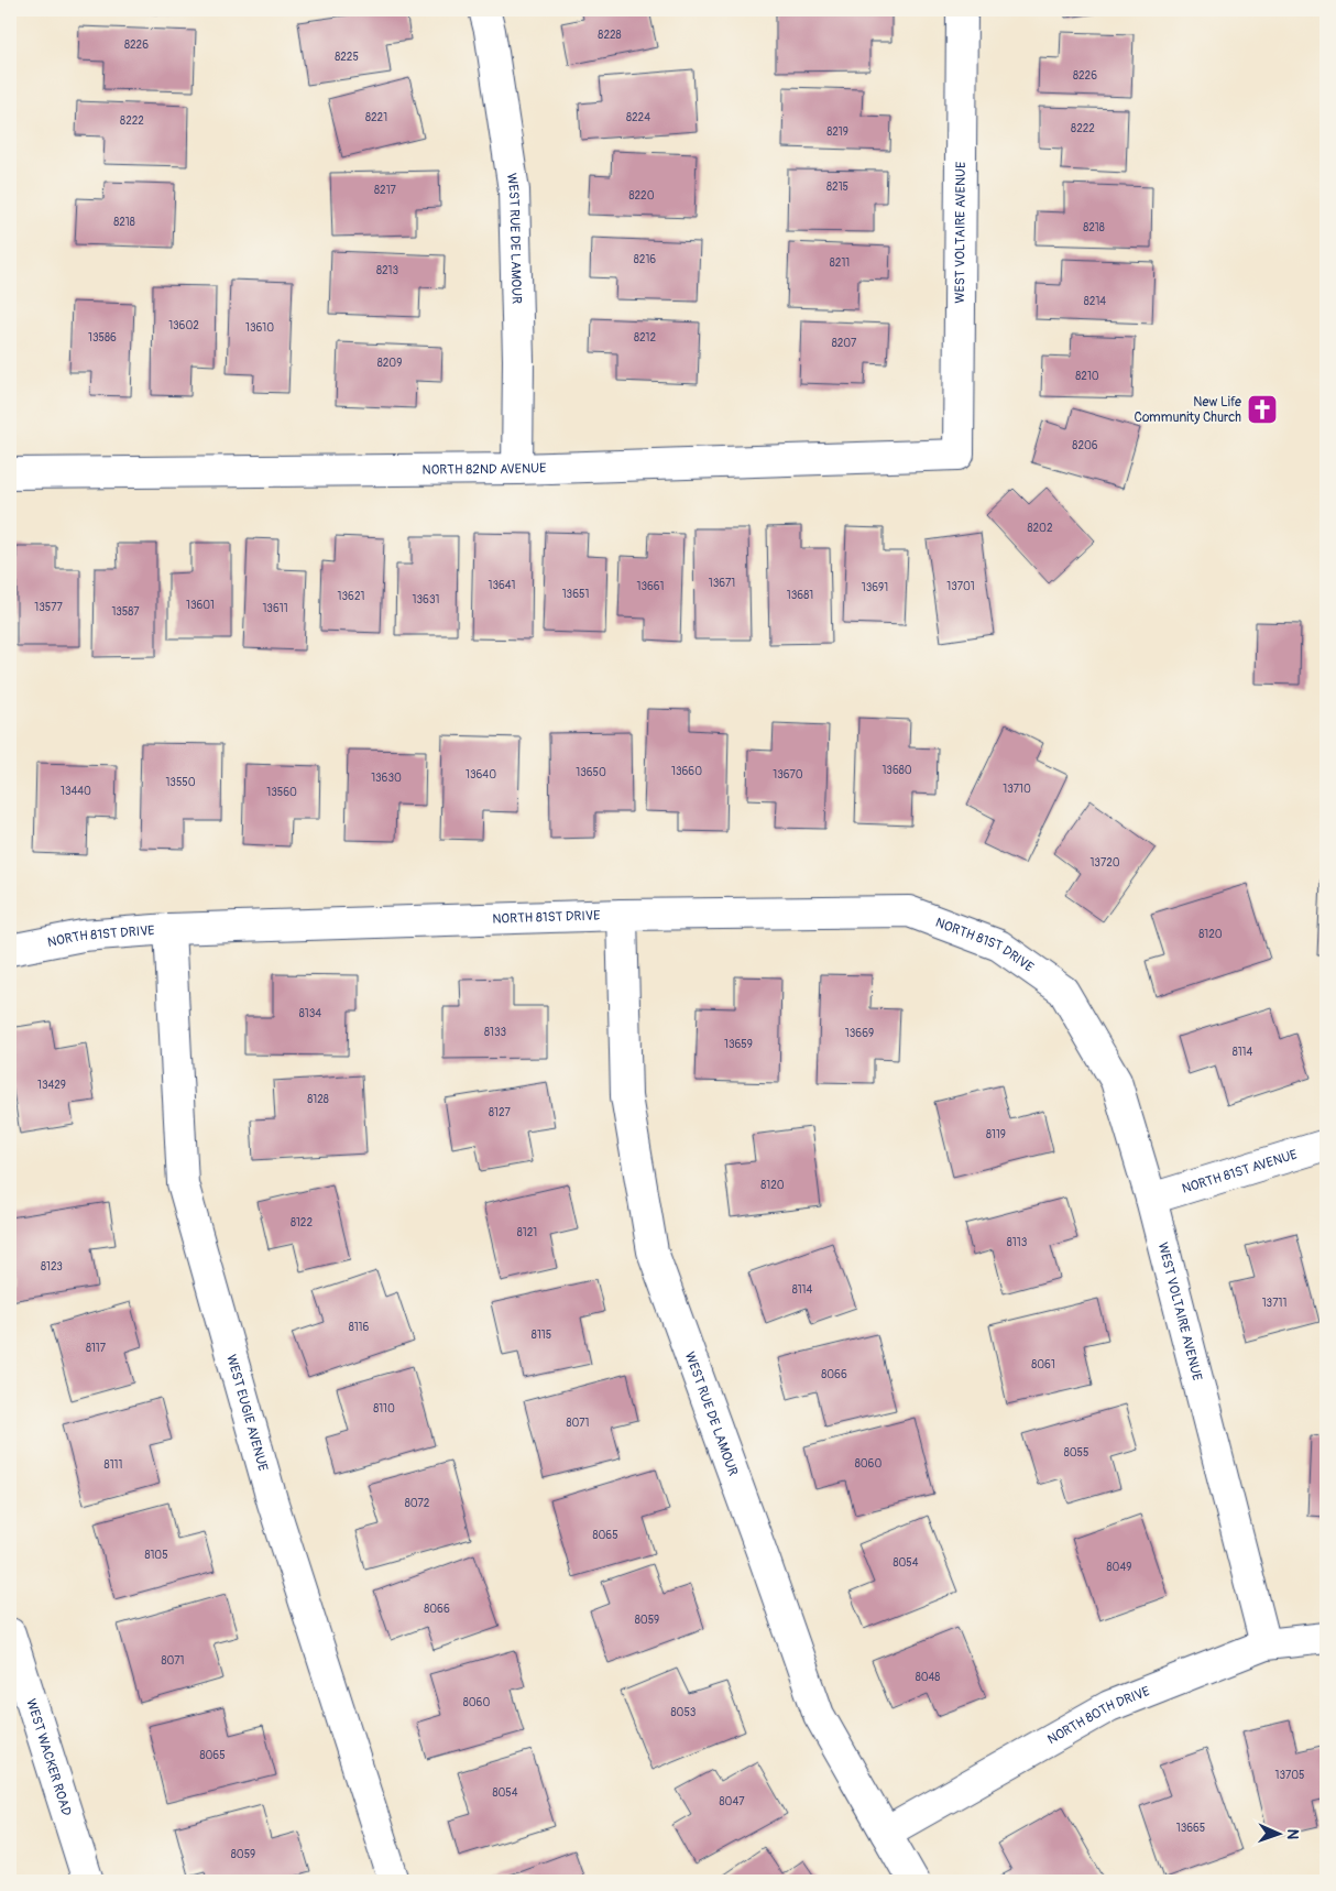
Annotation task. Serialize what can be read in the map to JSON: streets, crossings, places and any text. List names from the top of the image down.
{
  "streets": {
    "street": [
      "WEST VOLTAIRE AVENUE",
      "WEST RUE DE LAMOUR",
      "NORTH 82ND AVENUE",
      "NORTH 81ST DRIVE",
      "NORTH 81ST AVENUE",
      "WEST EUGIE AVENUE",
      "NORTH 80TH DRIVE",
      "WEST WACKER ROAD"
    ]
  },
  "crossings": [
    ["WEST VOLTAIRE AVENUE", "NORTH 82ND AVENUE"],
    ["WEST VOLTAIRE AVENUE", "NORTH 81ST DRIVE"],
    ["WEST VOLTAIRE AVENUE", "NORTH 81ST AVENUE"],
    ["WEST VOLTAIRE AVENUE", "NORTH 80TH DRIVE"],
    ["WEST RUE DE LAMOUR", "NORTH 82ND AVENUE"],
    ["WEST RUE DE LAMOUR", "NORTH 81ST DRIVE"],
    ["WEST RUE DE LAMOUR", "NORTH 80TH DRIVE"],
    ["NORTH 81ST DRIVE", "WEST EUGIE AVENUE"]
  ],
  "places": {
    "church": ["New Life Community Church"]
  },
  "house_numbers": [
    "8228",
    "8226",
    "8225",
    "8226",
    "8221",
    "8224",
    "8222",
    "8222",
    "8219",
    "8215",
    "8217",
    "8220",
    "8218",
    "8218",
    "8216",
    "8211",
    "8213",
    "8214",
    "13602",
    "13610",
    "13586",
    "8212",
    "8207",
    "8209",
    "8210",
    "8206",
    "8202",
    "13671",
    "13641",
    "13661",
    "13701",
    "13691",
    "13651",
    "13681",
    "13621",
    "13631",
    "13601",
    "13577",
    "13611",
    "13587",
    "13680",
    "13660",
    "13650",
    "13640",
    "13670",
    "13630",
    "13550",
    "13710",
    "13440",
    "13560",
    "13720",
    "8120",
    "8134",
    "8133",
    "13669",
    "13659",
    "8114",
    "13429",
    "8128",
    "8127",
    "8119",
    "8120",
    "8122",
    "8121",
    "8113",
    "8123",
    "8114",
    "13711",
    "8116",
    "8115",
    "8117",
    "8061",
    "8066",
    "8110",
    "8071",
    "8055",
    "8060",
    "8111",
    "8072",
    "8065",
    "8105",
    "8054",
    "8049",
    "8066",
    "8059",
    "8071",
    "8048",
    "8060",
    "8053",
    "8065",
    "13705",
    "8054",
    "8047",
    "13665",
    "8059"
  ],
  "north": "right"
}
